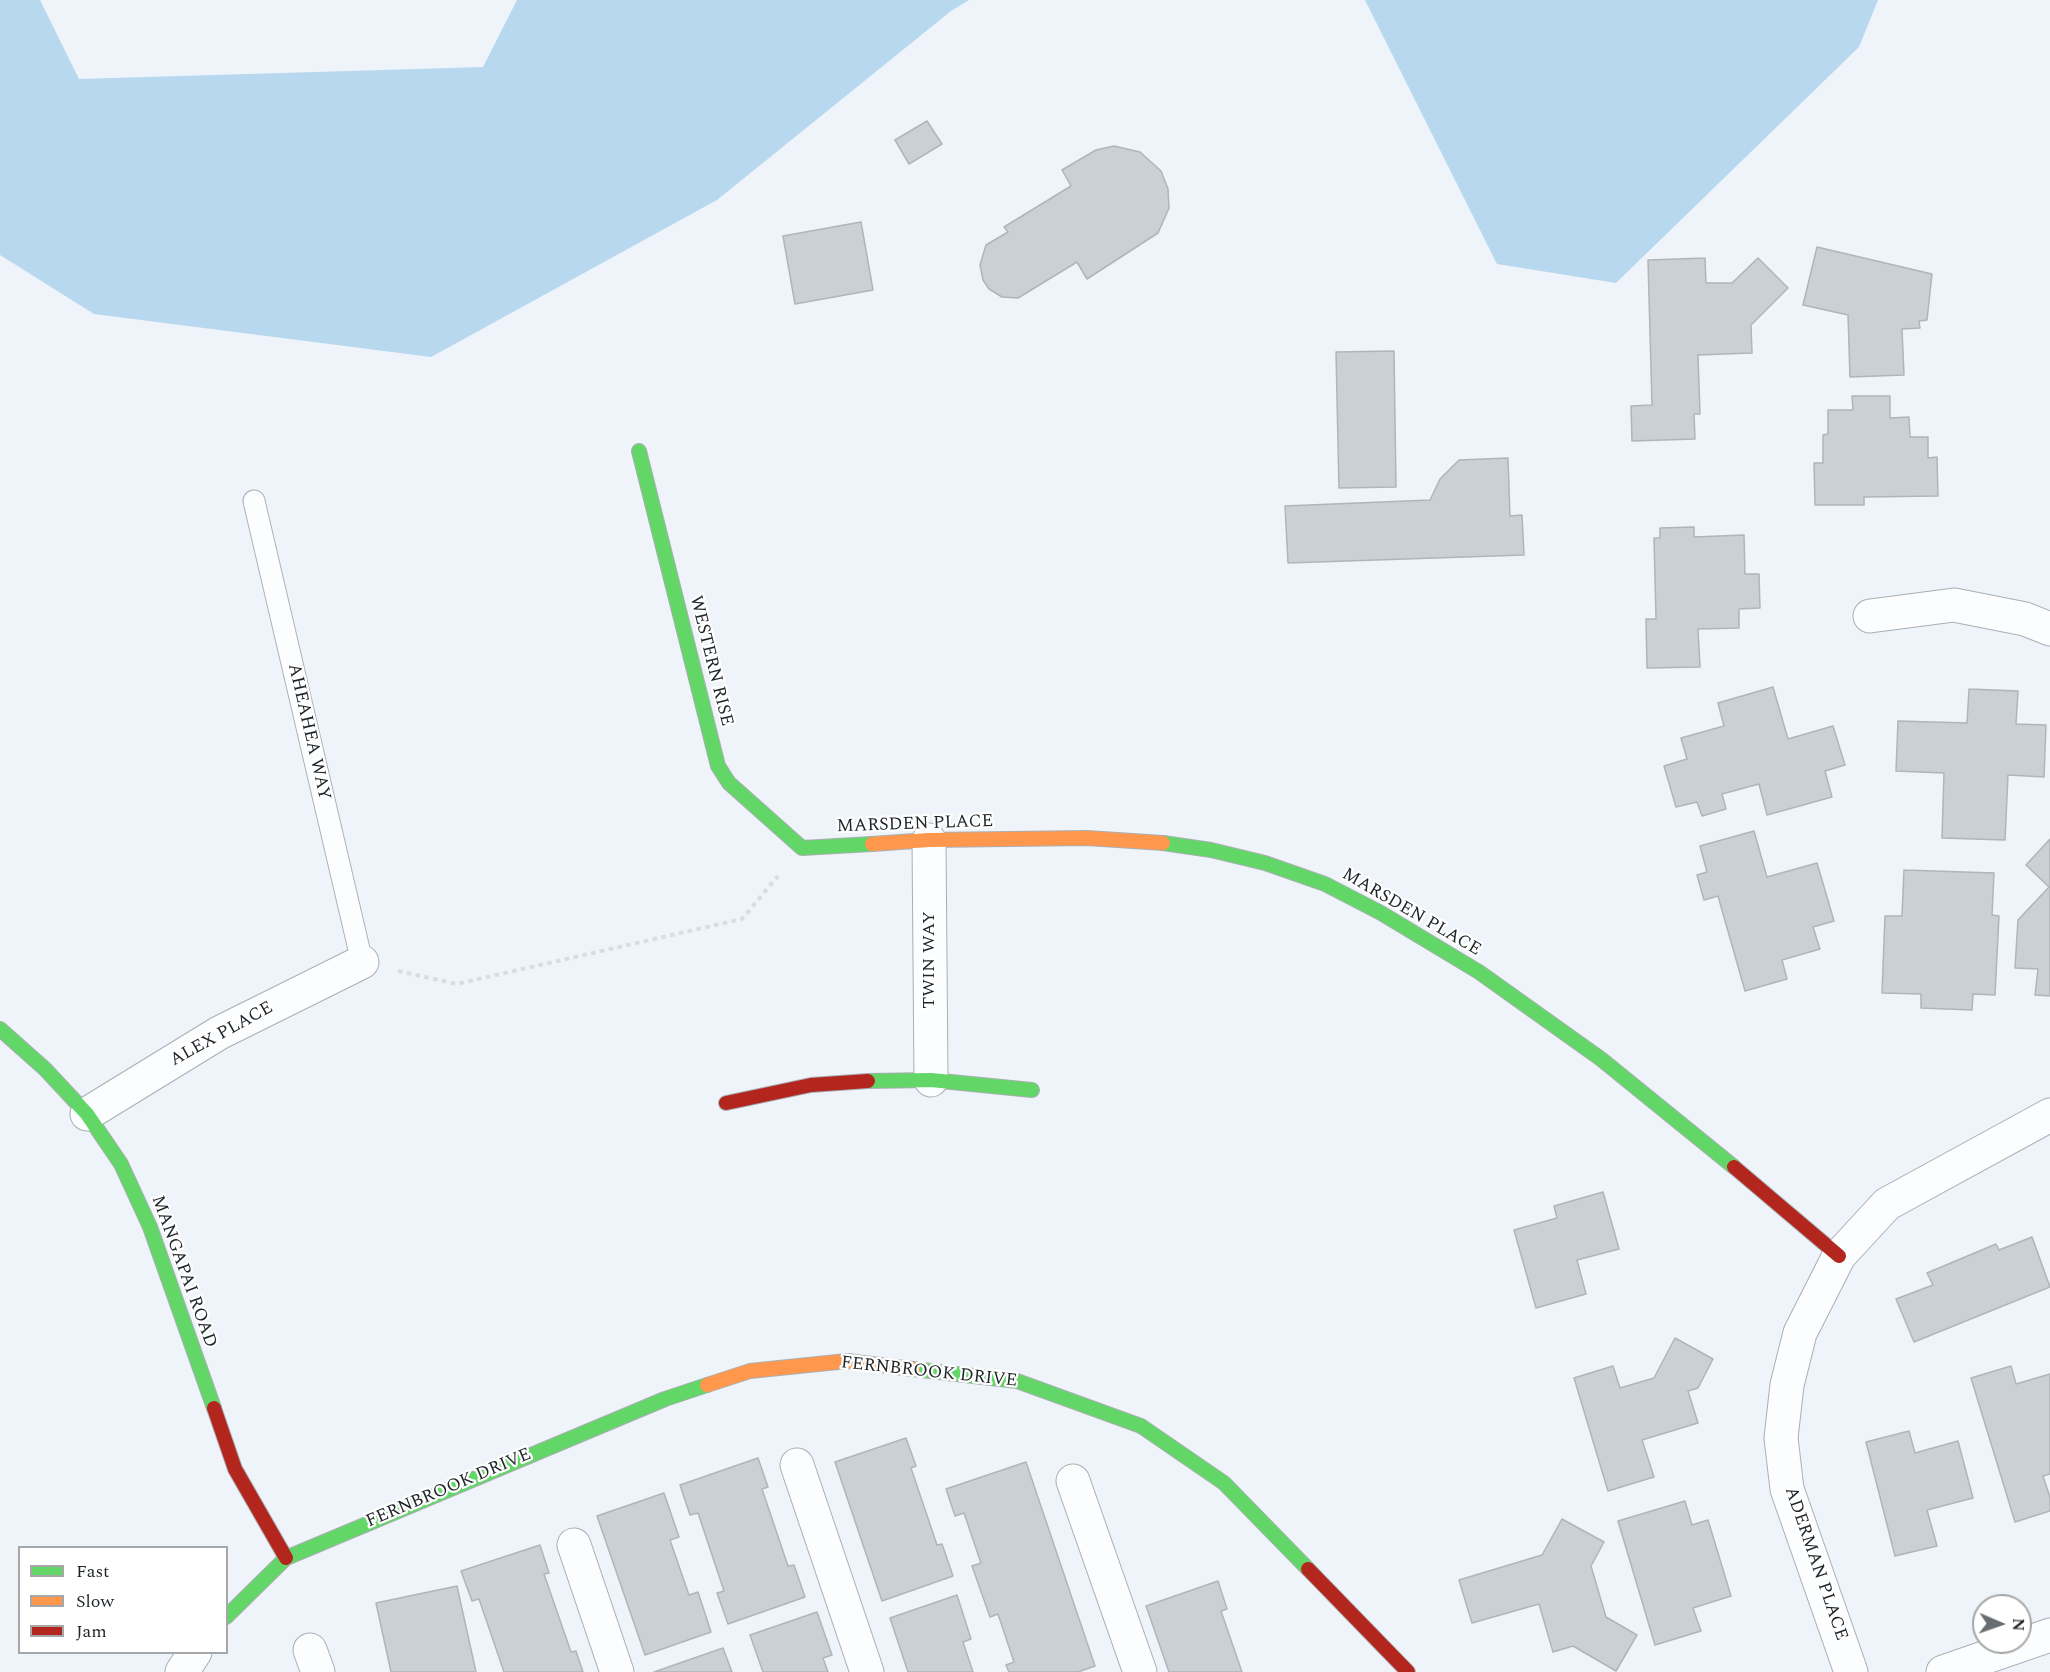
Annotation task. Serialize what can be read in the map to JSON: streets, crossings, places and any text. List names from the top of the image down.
{
  "streets": {
    "street": [
      "WESTERN RISE",
      "MARSDEN PLACE",
      "TWIN WAY",
      "ALEX PLACE",
      "MANGAPAI ROAD",
      "FERNBROOK DRIVE",
      "ADERMAN PLACE"
    ],
    "lane": ["AHEAHEA WAY"]
  },
  "crossings": [
    ["WESTERN RISE", "MARSDEN PLACE"],
    ["AHEAHEA WAY", "ALEX PLACE"],
    ["MARSDEN PLACE", "TWIN WAY"],
    ["MARSDEN PLACE", "ADERMAN PLACE"],
    ["ALEX PLACE", "MANGAPAI ROAD"],
    ["MANGAPAI ROAD", "FERNBROOK DRIVE"]
  ],
  "legend": ["Fast", "Slow", "Jam"],
  "north": "right"
}
